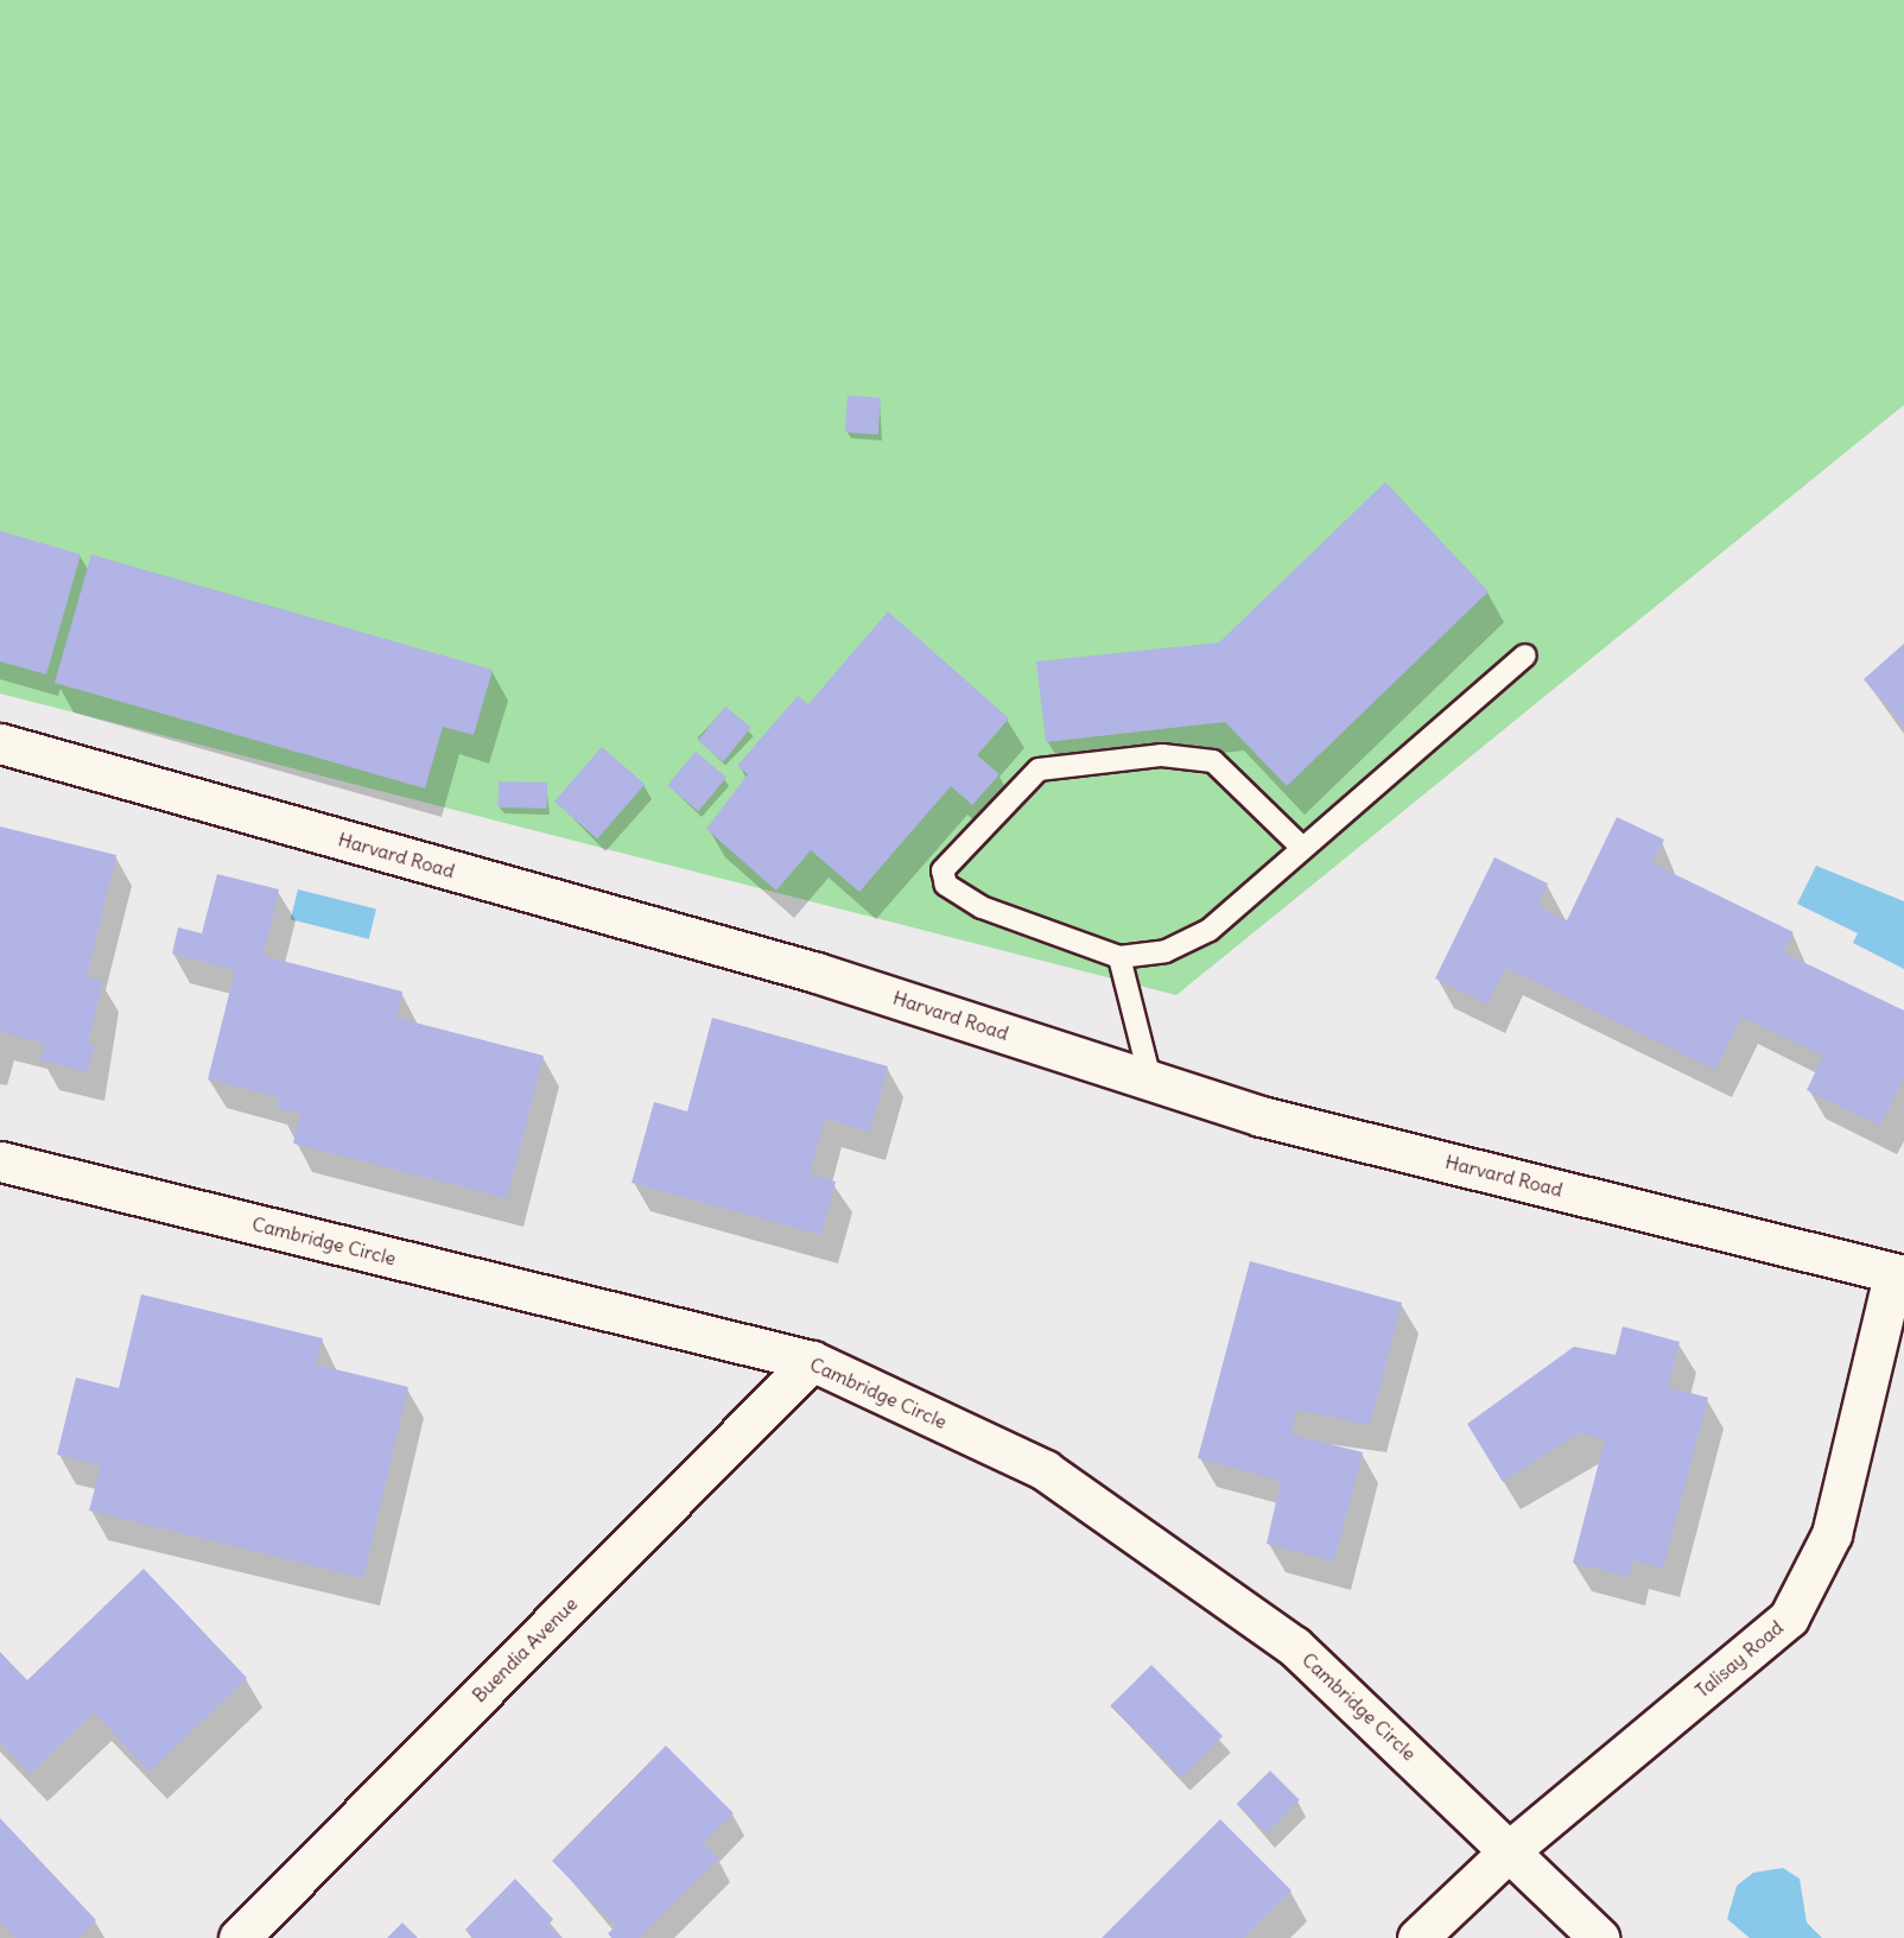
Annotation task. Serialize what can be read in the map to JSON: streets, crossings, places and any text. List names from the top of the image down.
{
  "streets": {
    "street": [
      "Harvard Road",
      "Cambridge Circle",
      "Buendia Avenue",
      "Talisay Road"
    ]
  },
  "crossings": [
    ["Harvard Road", "Talisay Road"],
    ["Cambridge Circle", "Buendia Avenue"],
    ["Cambridge Circle", "Talisay Road"]
  ]
}
